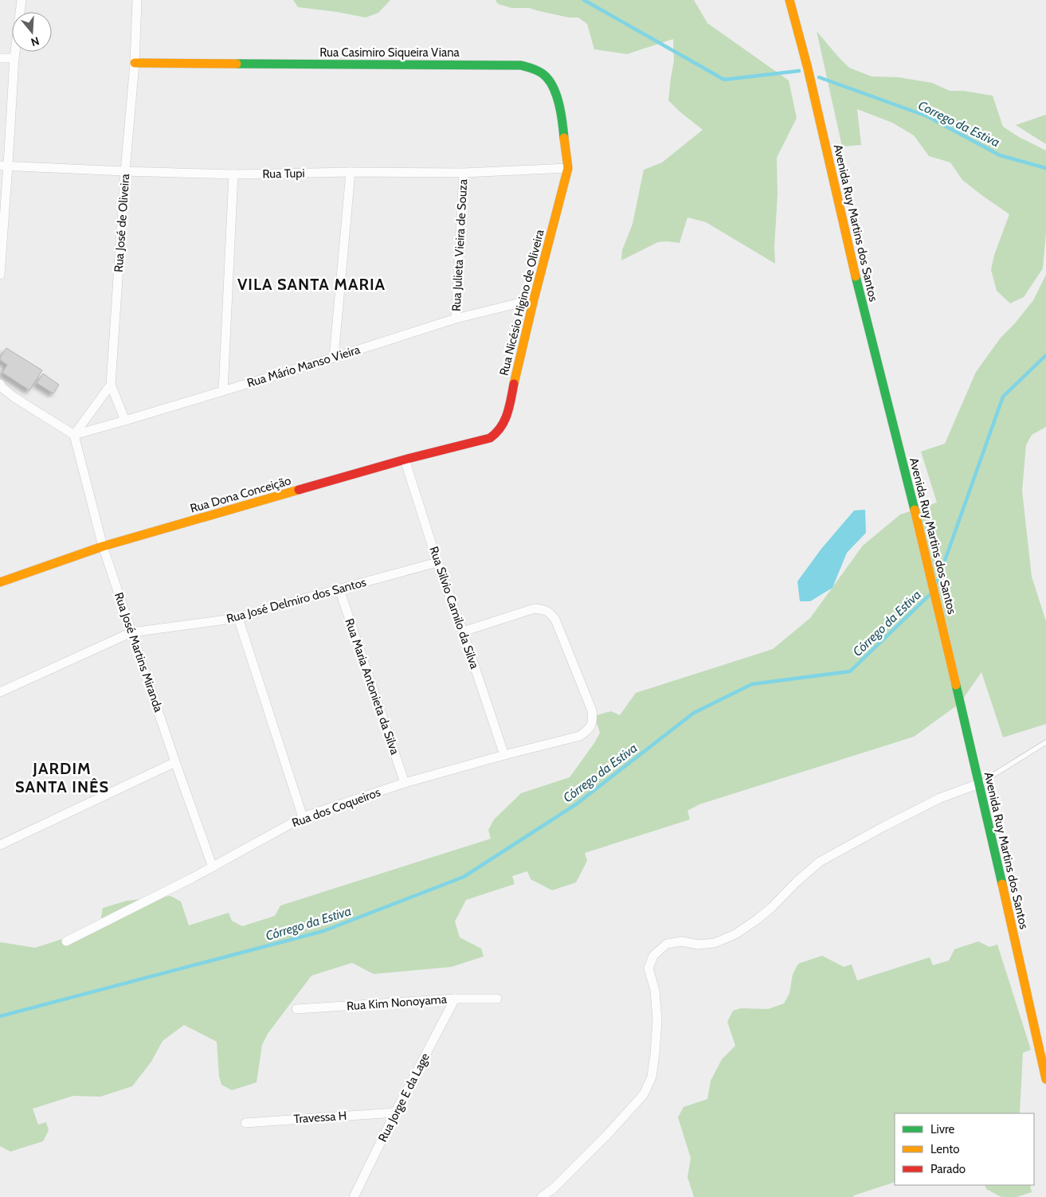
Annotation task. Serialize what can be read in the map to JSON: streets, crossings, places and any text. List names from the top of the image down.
{
  "streets": {
    "street": [
      "Rua Casimiro Siqueira Viana",
      "Rua Tupi",
      "Rua José de Oliveira",
      "Avenida Ruy Martins dos Santos",
      "Rua Julieta Vieira de Souza",
      "Rua Nicésio Higino de Oliveira",
      "Rua Mário Manso Vieira",
      "Rua Dona Conceição",
      "Rua José Delmiro dos Santos",
      "Rua Silvio Camilo da Silva",
      "Rua José Martins Miranda",
      "Rua Maria Antonieta da Silva",
      "Rua dos Coqueiros",
      "Rua Kim Nonoyama",
      "Rua Jorge E da Lage",
      "Travessa H"
    ]
  },
  "crossings": [
    ["Rua Casimiro Siqueira Viana", "Rua Tupi"],
    ["Rua Casimiro Siqueira Viana", "Rua José de Oliveira"],
    ["Rua Casimiro Siqueira Viana", "Rua Nicésio Higino de Oliveira"],
    ["Rua Tupi", "Rua José de Oliveira"],
    ["Rua Tupi", "Rua Julieta Vieira de Souza"],
    ["Rua Tupi", "Rua Nicésio Higino de Oliveira"],
    ["Rua Julieta Vieira de Souza", "Rua Mário Manso Vieira"],
    ["Rua Nicésio Higino de Oliveira", "Rua Mário Manso Vieira"],
    ["Rua Nicésio Higino de Oliveira", "Rua Dona Conceição"],
    ["Rua Mário Manso Vieira", "Rua José Martins Miranda"],
    ["Rua Dona Conceição", "Rua Silvio Camilo da Silva"],
    ["Rua Dona Conceição", "Rua José Martins Miranda"],
    ["Rua José Delmiro dos Santos", "Rua Silvio Camilo da Silva"],
    ["Rua José Delmiro dos Santos", "Rua José Martins Miranda"],
    ["Rua José Delmiro dos Santos", "Rua Maria Antonieta da Silva"],
    ["Rua Silvio Camilo da Silva", "Rua dos Coqueiros"],
    ["Rua José Martins Miranda", "Rua dos Coqueiros"],
    ["Rua Maria Antonieta da Silva", "Rua dos Coqueiros"],
    ["Rua Kim Nonoyama", "Rua Jorge E da Lage"],
    ["Rua Jorge E da Lage", "Travessa H"]
  ],
  "districts": ["VILA SANTA MARIA", "JARDIM SANTA INÊS"],
  "water": ["Corrego da Estiva", "Córrego da Estiva"],
  "legend": ["Livre", "Lento", "Parado"],
  "north": "bottom"
}
